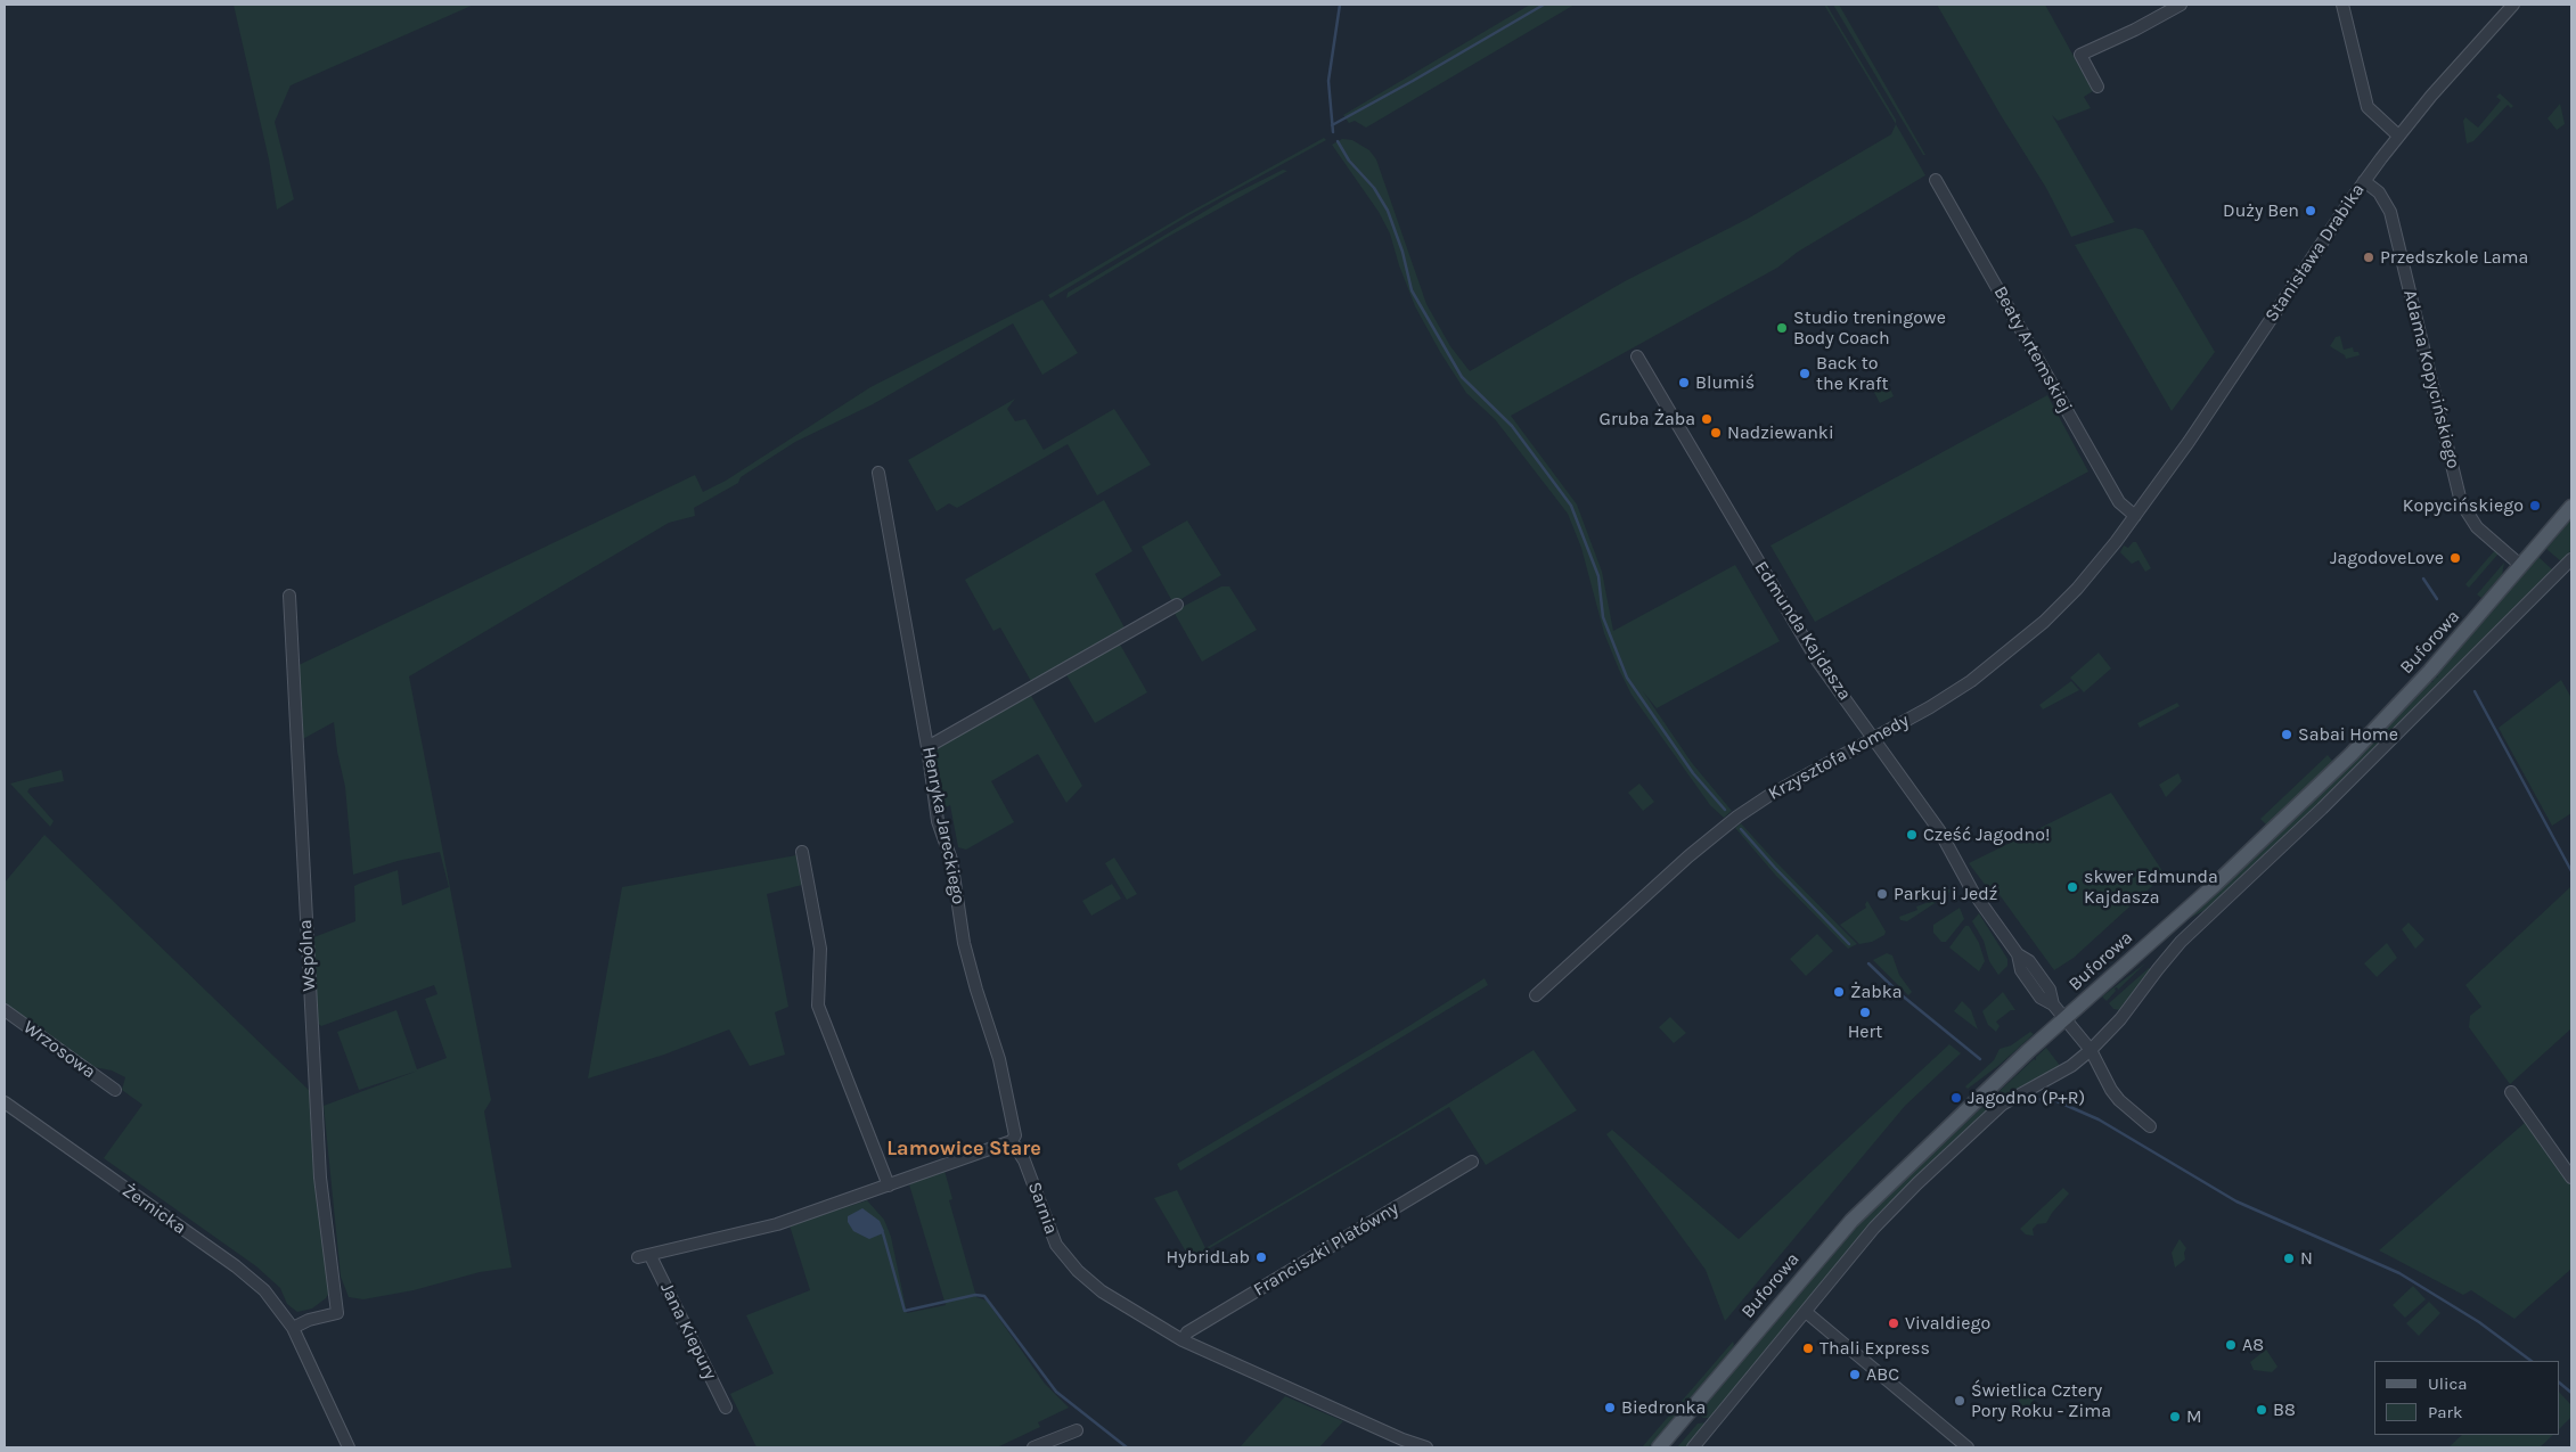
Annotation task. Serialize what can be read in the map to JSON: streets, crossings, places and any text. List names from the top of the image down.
{
  "streets": {
    "main road": ["Buforowa"],
    "street": [
      "Stanisława Drabika",
      "Beaty Artemskiej",
      "Adama Kopycińskiego",
      "Edmunda Kajdasza",
      "Krzysztofa Komedy",
      "Henryka Jareckiego",
      "Wspólna",
      "Wrzosowa",
      "Sarnia",
      "Żernicka",
      "Franciszki Platówny",
      "Jana Kiepury"
    ]
  },
  "crossings": [
    ["Stanisława Drabika", "Beaty Artemskiej"],
    ["Stanisława Drabika", "Adama Kopycińskiego"],
    ["Stanisława Drabika", "Krzysztofa Komedy"],
    ["Beaty Artemskiej", "Krzysztofa Komedy"],
    ["Adama Kopycińskiego", "Buforowa"],
    ["Edmunda Kajdasza", "Buforowa"],
    ["Edmunda Kajdasza", "Krzysztofa Komedy"],
    ["Henryka Jareckiego", "Sarnia"],
    ["Wspólna", "Żernicka"],
    ["Sarnia", "Franciszki Platówny"]
  ],
  "districts": ["Lamowice Stare"],
  "places": [
    "Duży Ben",
    "Przedszkole Lama",
    "Studio treningowe Body Coach",
    "Back to the Kraft",
    "Blumiś",
    "Gruba Żaba",
    "Nadziewanki",
    "Kopycińskiego",
    "JagodoveLove",
    "Sabai Home",
    "Cześć Jagodno!",
    "skwer Edmunda Kajdasza",
    "Parkuj i Jedź",
    "Żabka",
    "Hert",
    "Jagodno (P+R)",
    "HybridLab",
    "N",
    "Vivaldiego",
    "A8",
    "Thali Express",
    "ABC",
    "Świetlica Cztery Pory Roku - Zima",
    "Biedronka",
    "B8",
    "M"
  ],
  "legend": ["Ulica", "Park"]
}
